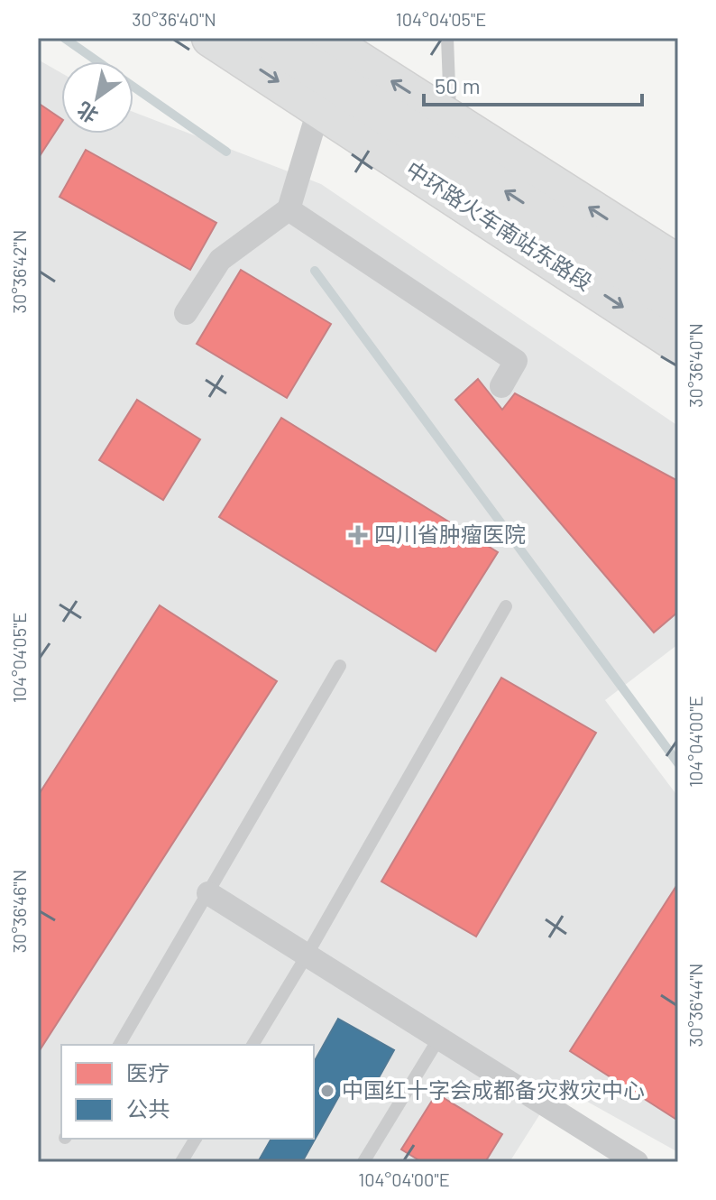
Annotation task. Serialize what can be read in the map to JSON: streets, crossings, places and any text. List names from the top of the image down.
{
  "streets": {
    "main road": ["中环路火车南站东路段"]
  },
  "places": {
    "health": ["四川省肿瘤医院"],
    "other": ["中国红十字会成都备灾救灾中心"]
  },
  "legend": ["医疗", "公共"],
  "scale_bar": "50 m",
  "north": "bottom left",
  "coordinates": [
    "30°36'40\"N",
    "104°04'05\"E",
    "30°36'42\"N",
    "104°04'00\"E",
    "30°36'46\"N",
    "30°36'44\"N"
  ]
}
